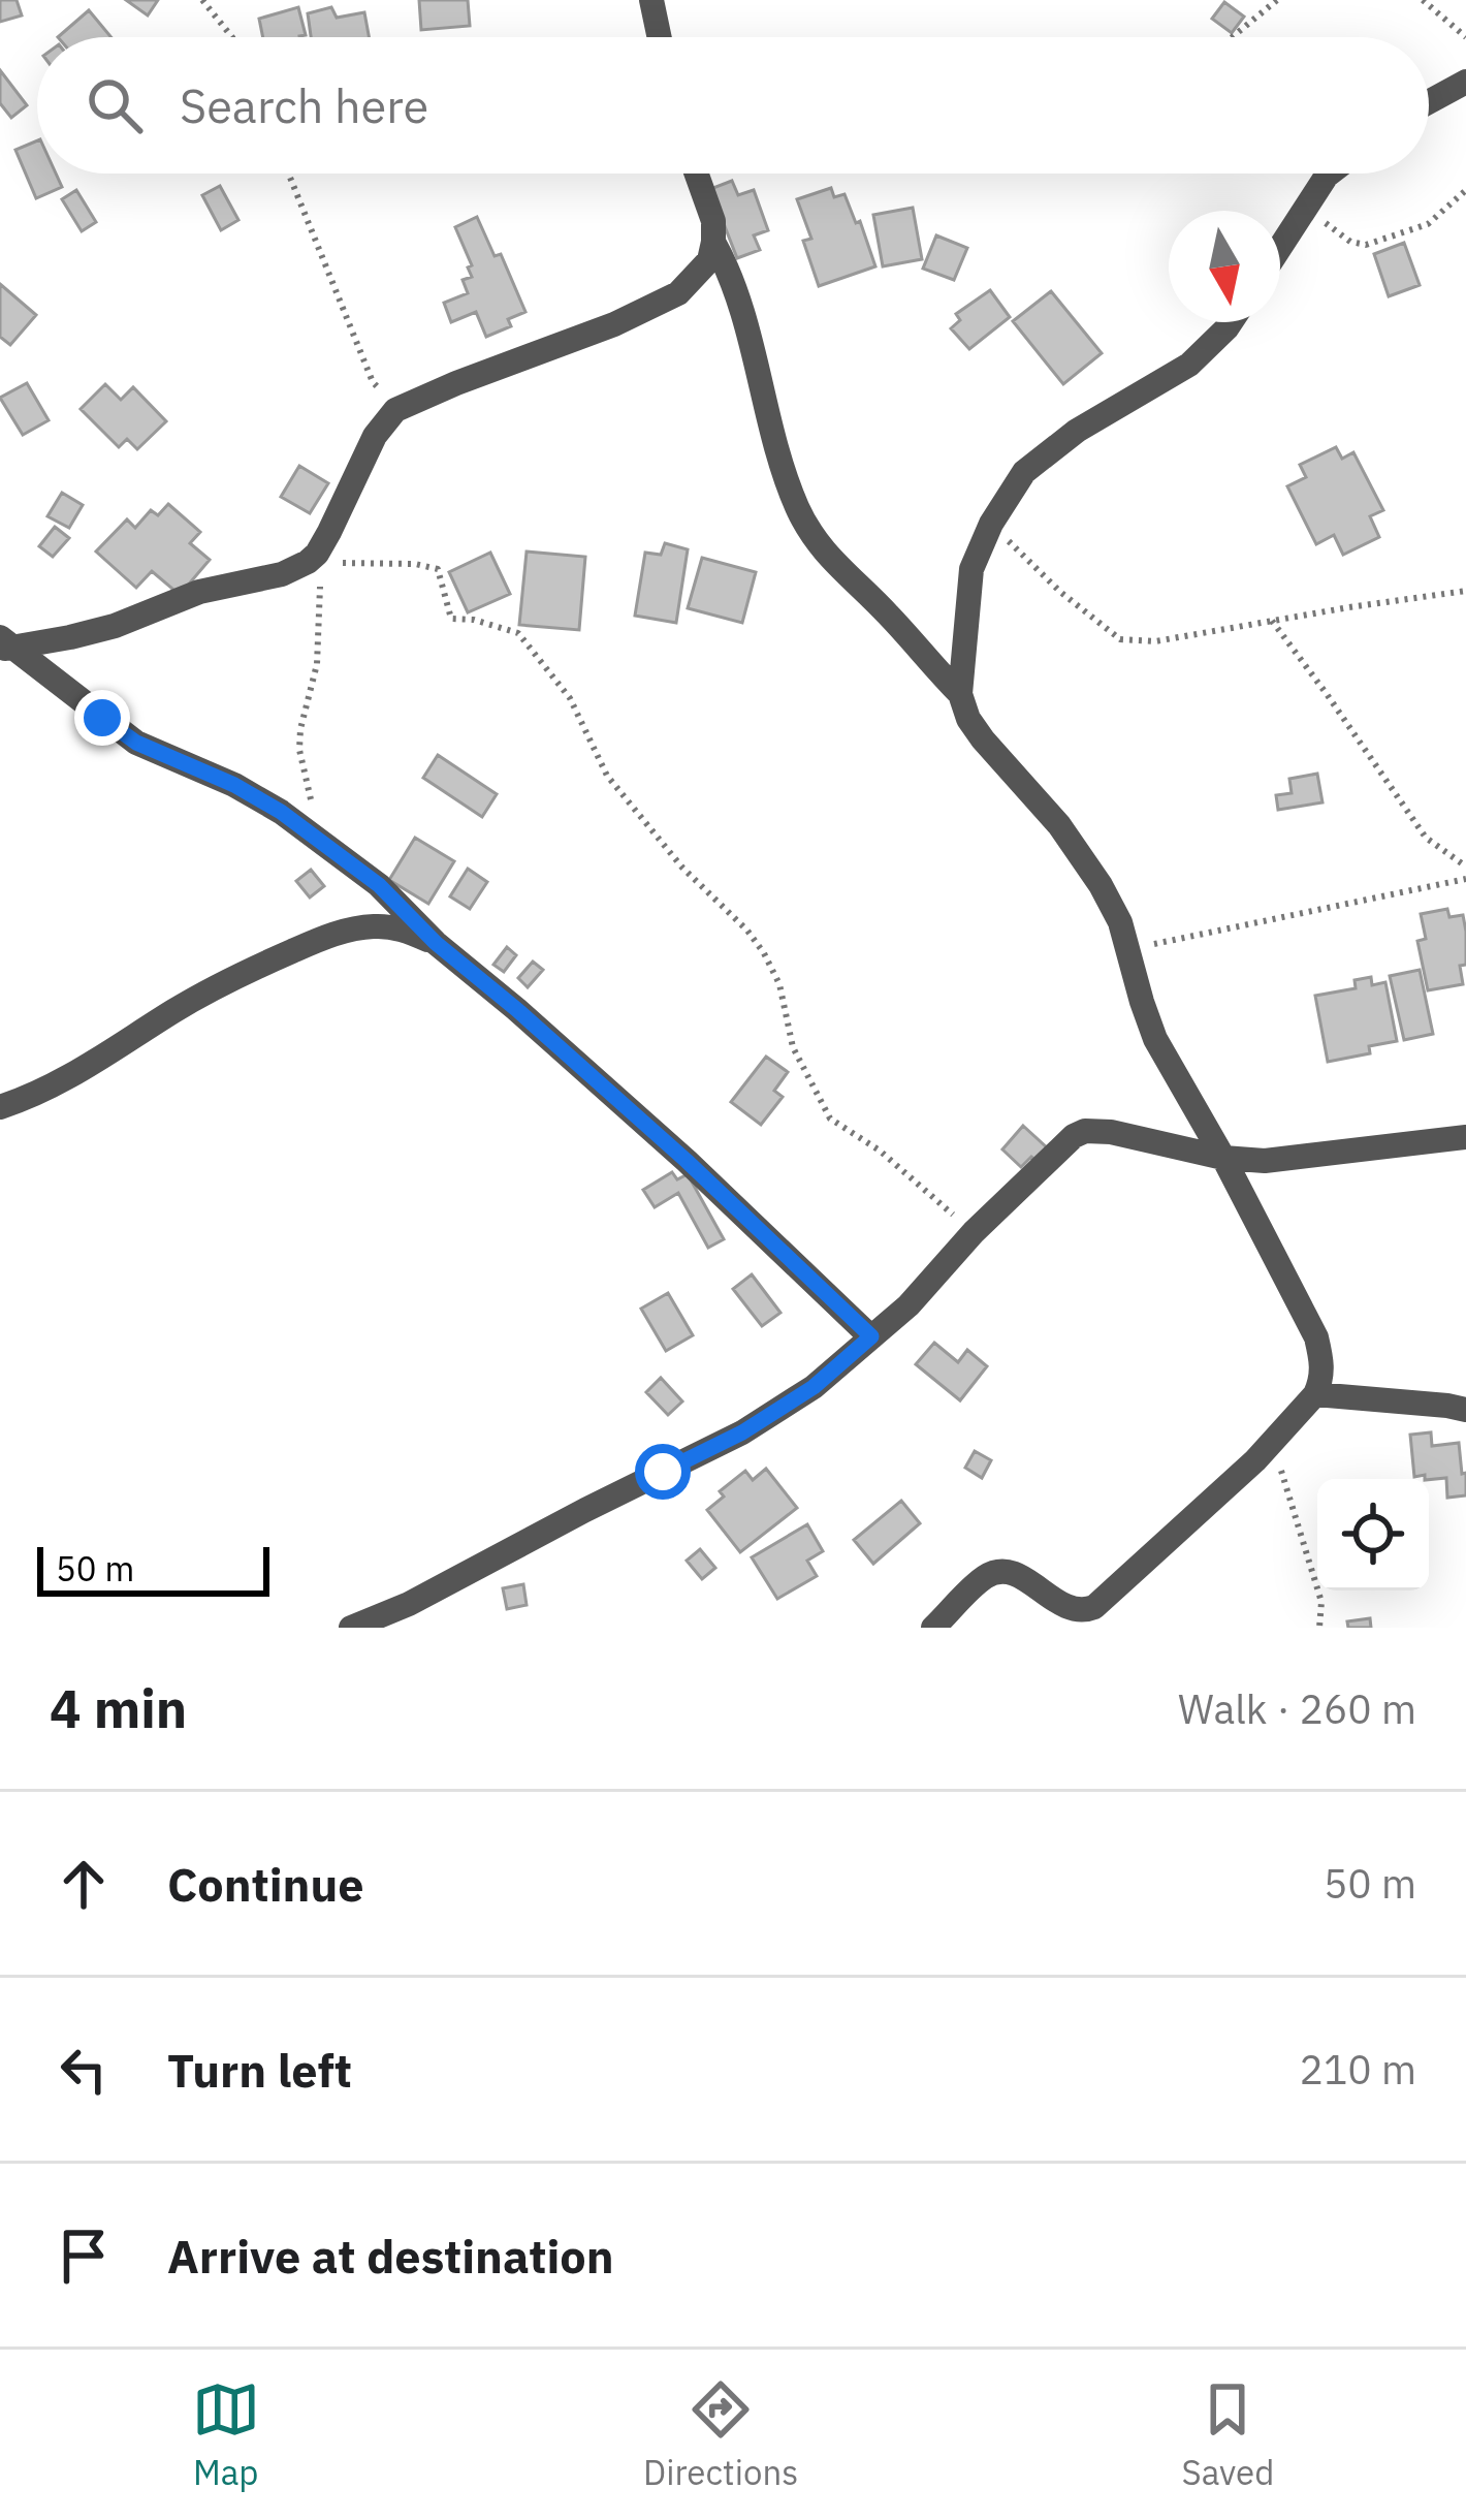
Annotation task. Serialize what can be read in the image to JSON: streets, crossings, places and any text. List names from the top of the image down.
{
  "scale_bar": "50 m",
  "north": "bottom",
  "page": {
    "search": "Search here",
    "scale": "50 m",
    "heading": ["4 min", "Walk · 260 m"],
    "list": [
      ["Continue", "50 m"],
      ["Turn left", "210 m"],
      "Arrive at destination"
    ],
    "nav": ["Map", "Directions", "Saved"]
  }
}
